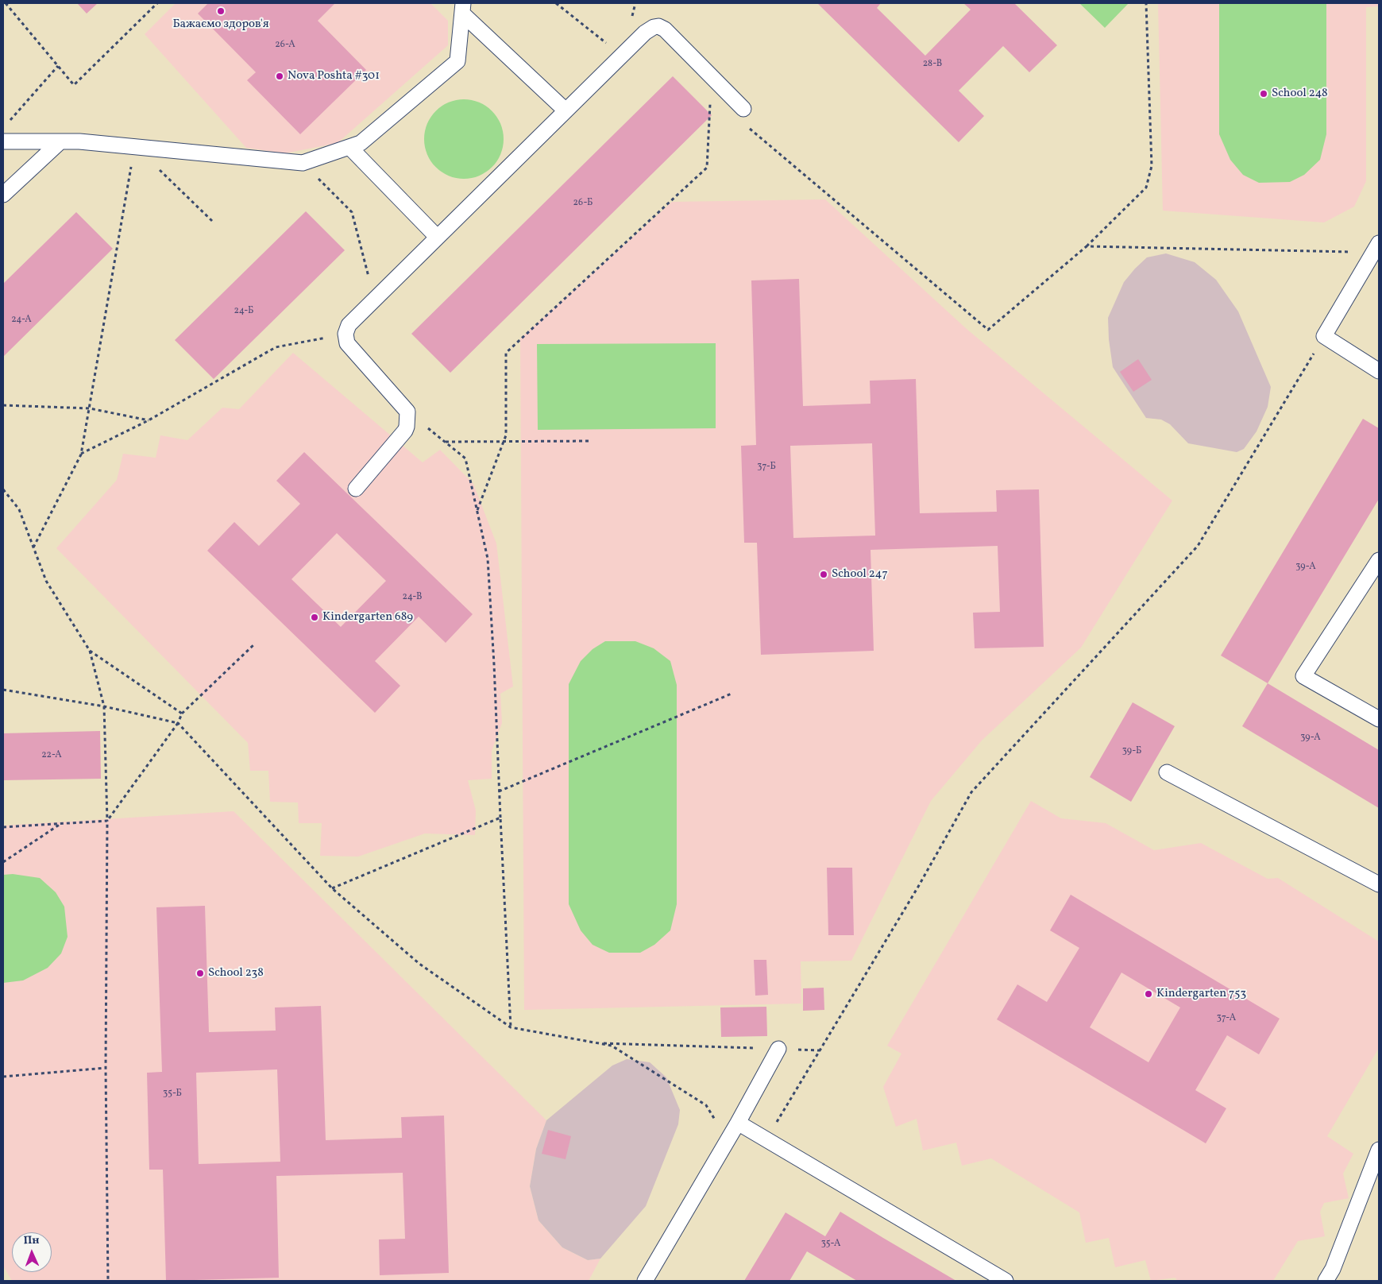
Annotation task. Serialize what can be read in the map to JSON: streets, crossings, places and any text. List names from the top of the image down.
{
  "places": [
    "Бажаємо здоров'я",
    "Nova Poshta #301",
    "School 248",
    "School 247",
    "Kindergarten 689",
    "School 238",
    "Kindergarten 753"
  ],
  "house_numbers": [
    "26-А",
    "28-В",
    "26-Б",
    "24-Б",
    "24-А",
    "37-Б",
    "39-А",
    "24-В",
    "39-А",
    "39-Б",
    "22-А",
    "37-А",
    "35-Б",
    "35-А"
  ],
  "north": "top"
}
